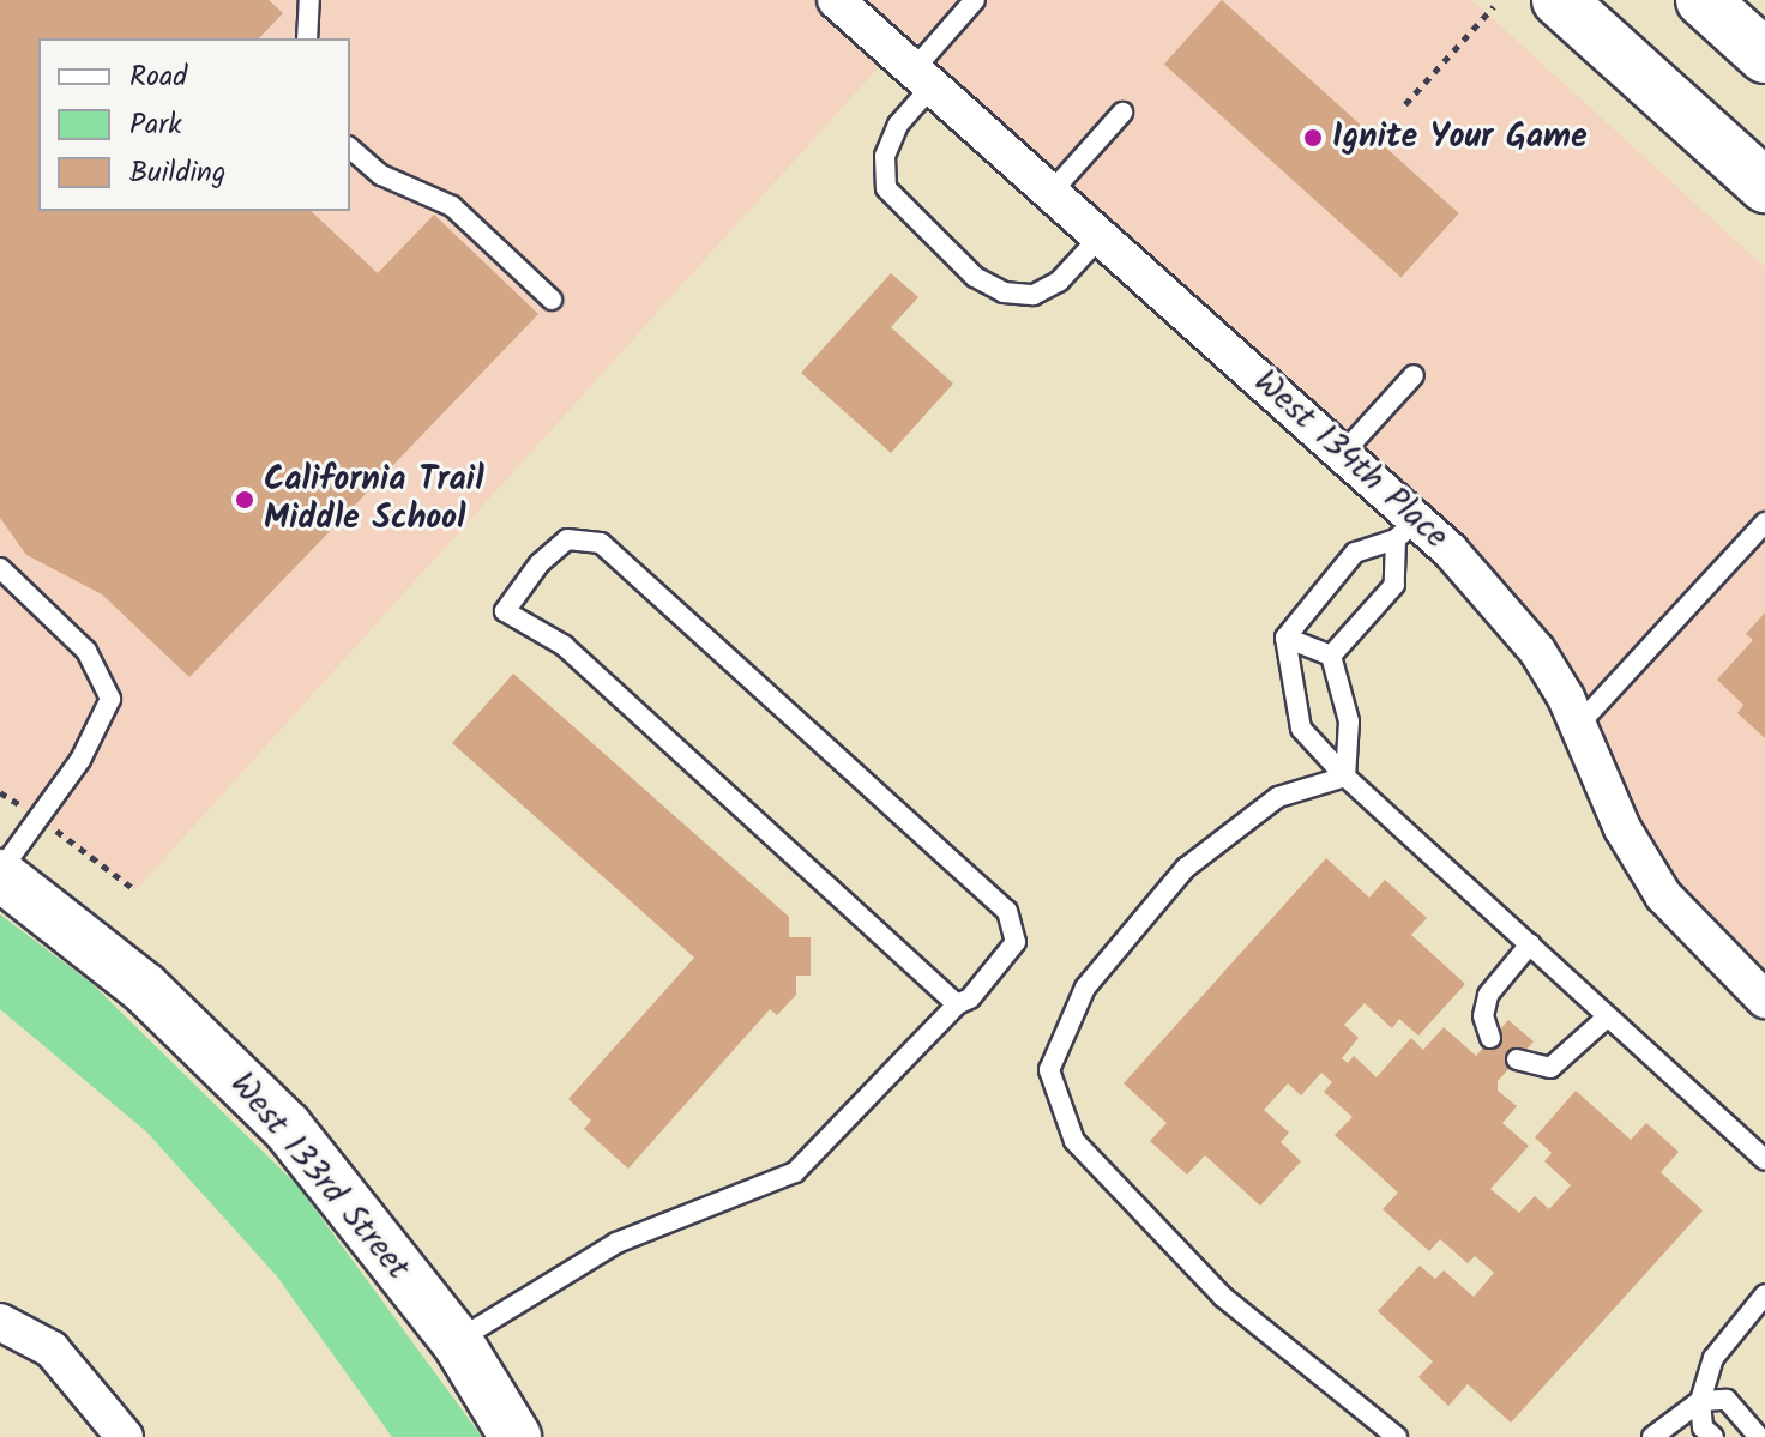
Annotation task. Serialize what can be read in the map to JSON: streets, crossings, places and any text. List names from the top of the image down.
{
  "streets": {
    "street": ["West 134th Place", "West 133rd Street"]
  },
  "places": ["Ignite Your Game", "California Trail Middle School"],
  "legend": ["Road", "Park", "Building"]
}
